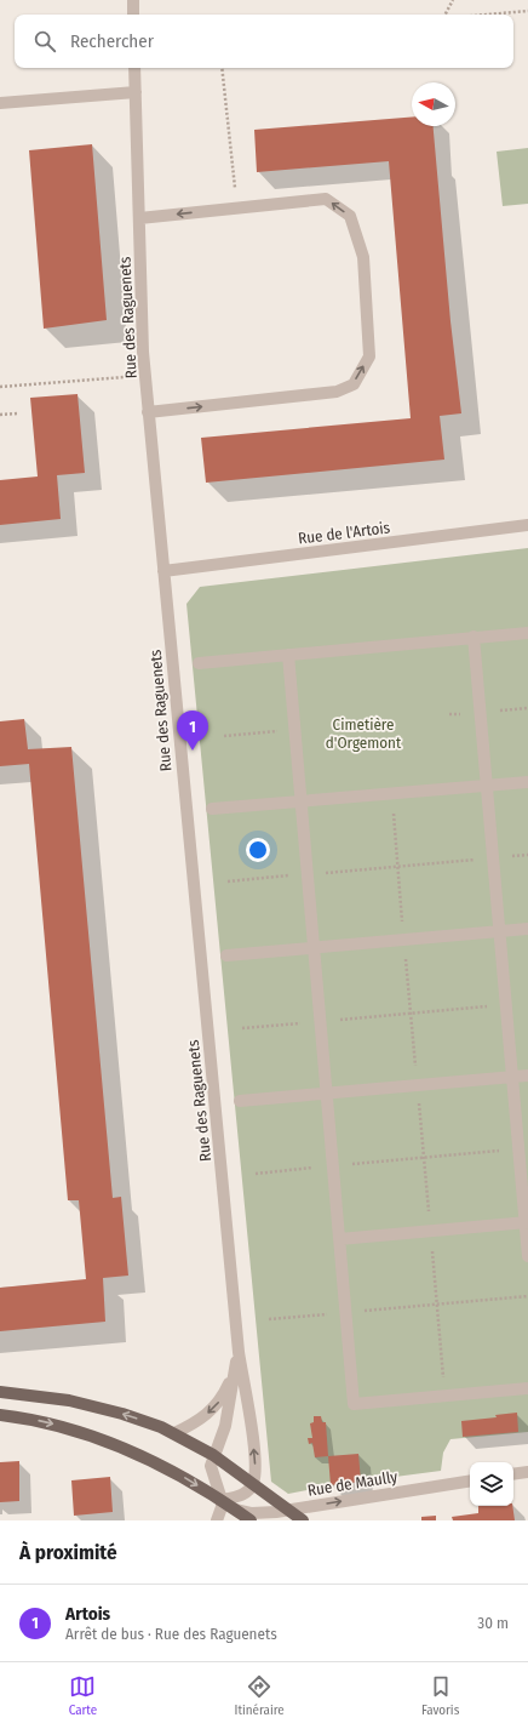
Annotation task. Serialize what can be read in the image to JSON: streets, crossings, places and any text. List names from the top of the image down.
{
  "streets": {
    "street": ["Rue des Raguenets", "Rue de l'Artois", "Rue de Maully"]
  },
  "crossings": [
    ["Rue des Raguenets", "Rue de l'Artois"]
  ],
  "one_way": ["Rue de Maully"],
  "parks": ["Cimetière d'Orgemont"],
  "north": "left",
  "page": {
    "search": "Rechercher",
    "pins": "1",
    "heading": "À proximité",
    "list": [
      {
        "mark": "1",
        "name": "Artois",
        "note": "Arrêt de bus · Rue des Raguenets",
        "value": "30 m"
      }
    ],
    "nav": ["Carte", "Itinéraire", "Favoris"]
  }
}
